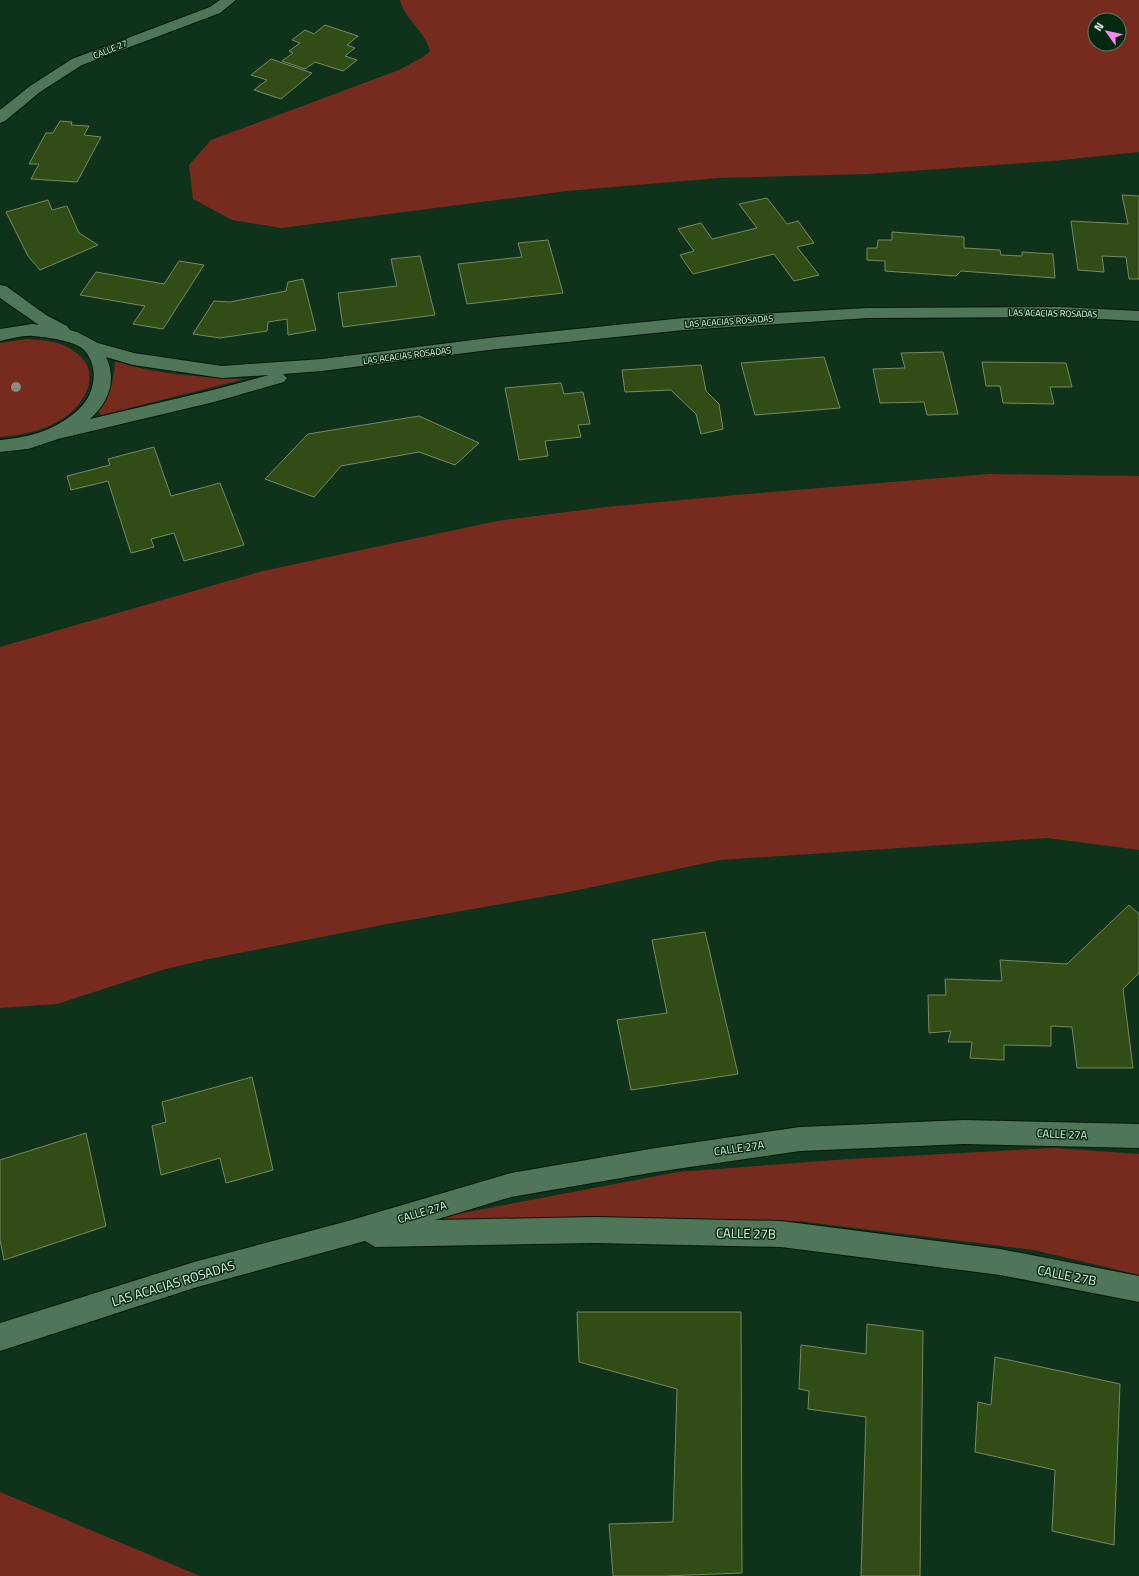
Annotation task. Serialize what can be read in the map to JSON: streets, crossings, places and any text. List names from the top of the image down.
{
  "streets": {
    "street": [
      "CALLE 27",
      "LAS ACACIAS ROSADAS",
      "CALLE 27A",
      "CALLE 27B"
    ]
  },
  "crossings": [
    ["LAS ACACIAS ROSADAS", "CALLE 27A"],
    ["LAS ACACIAS ROSADAS", "CALLE 27B"],
    ["CALLE 27A", "CALLE 27B"]
  ],
  "north": "top left"
}
